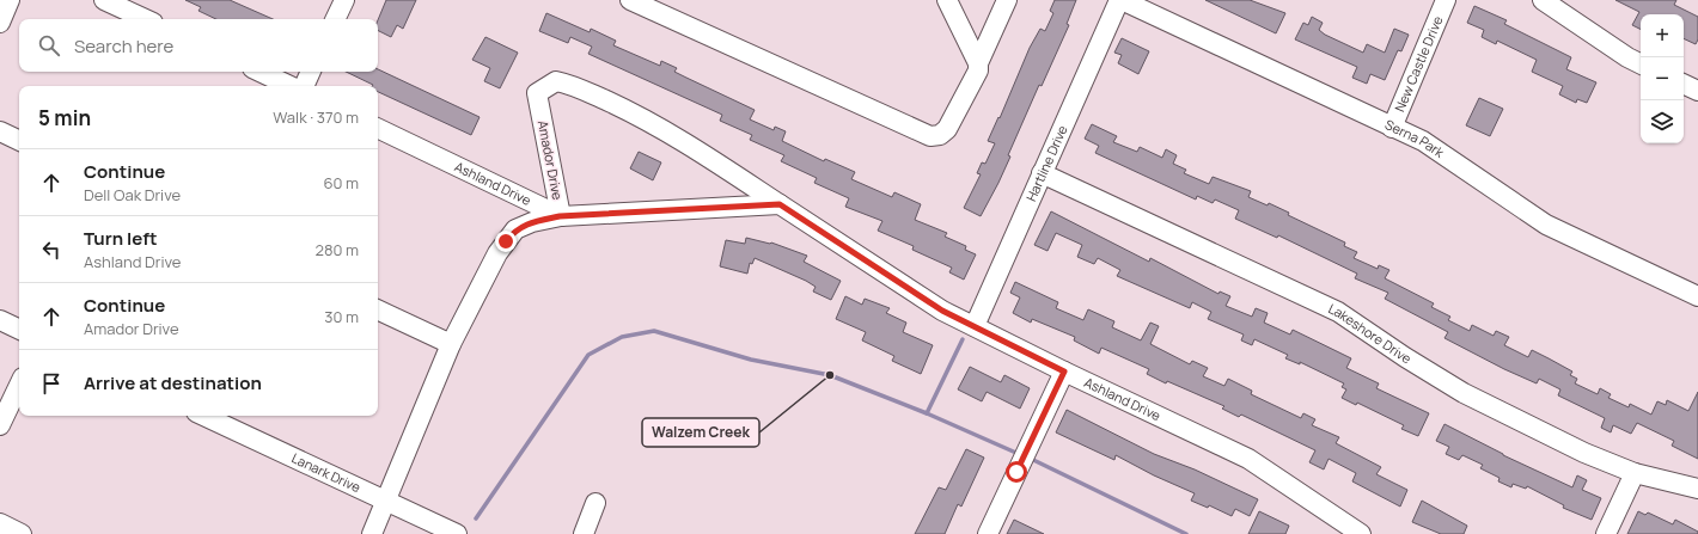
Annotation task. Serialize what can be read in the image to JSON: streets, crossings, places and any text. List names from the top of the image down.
{
  "streets": {
    "street": [
      "New Castle Drive",
      "Serna Park",
      "Amador Drive",
      "Hartline Drive",
      "Ashland Drive",
      "Lakeshore Drive",
      "Lanark Drive"
    ]
  },
  "crossings": [
    ["New Castle Drive", "Serna Park"],
    ["Serna Park", "Hartline Drive"],
    ["Amador Drive", "Ashland Drive"],
    ["Amador Drive", "Lanark Drive"],
    ["Hartline Drive", "Ashland Drive"],
    ["Hartline Drive", "Lakeshore Drive"]
  ],
  "places": ["Walzem Creek"],
  "page": {
    "map_buttons": ["+", "−"],
    "search": "Search here",
    "heading": ["5 min", "Walk · 370 m"],
    "list": [
      ["Continue", "Dell Oak Drive", "60 m"],
      ["Turn left", "Ashland Drive", "280 m"],
      ["Continue", "Amador Drive", "30 m"],
      "Arrive at destination"
    ]
  }
}
